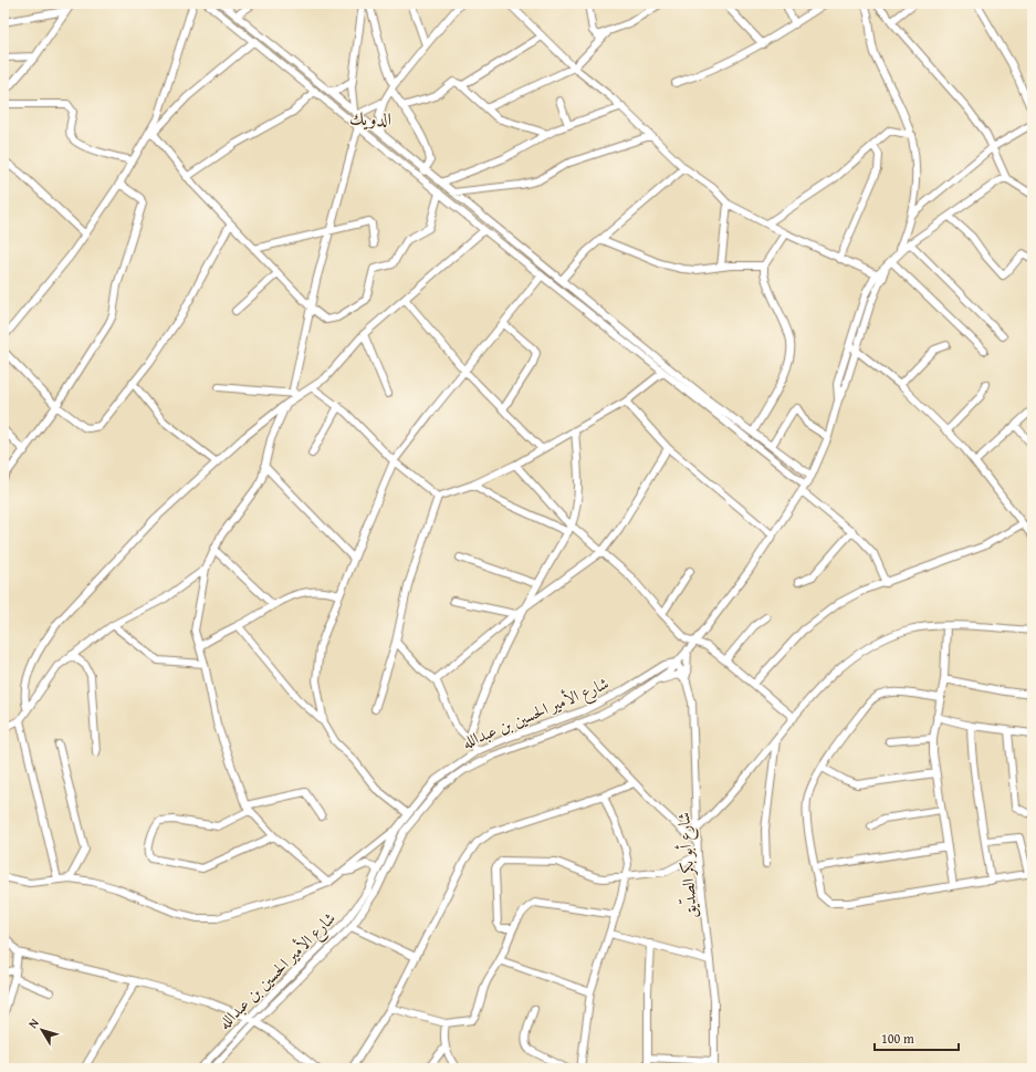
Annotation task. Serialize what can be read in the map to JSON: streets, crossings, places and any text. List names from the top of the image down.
{
  "streets": {
    "street": ["شارع الأمير الحسين بن عبدالله", "شارع أبو بكر الصدّيق"]
  },
  "crossings": [
    ["شارع الأمير الحسين بن عبدالله", "شارع أبو بكر الصدّيق"]
  ],
  "districts": ["الدويك"],
  "scale_bar": "100 m",
  "north": "top left"
}
